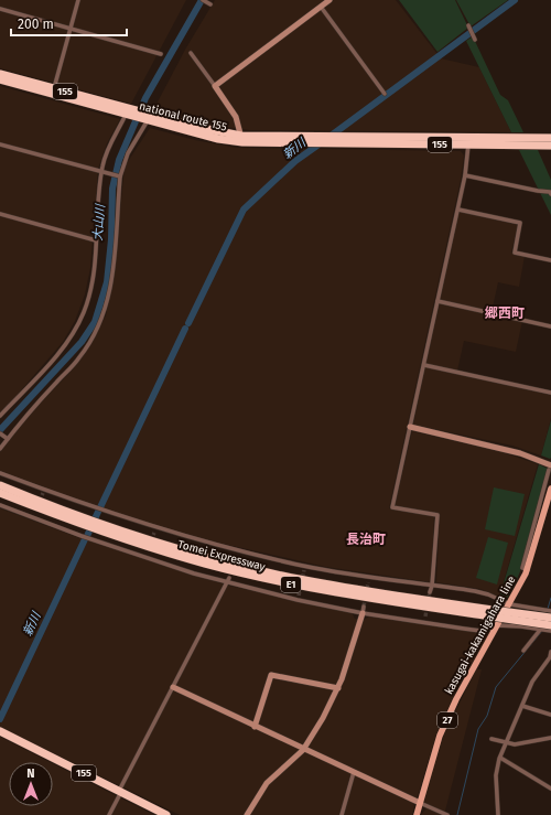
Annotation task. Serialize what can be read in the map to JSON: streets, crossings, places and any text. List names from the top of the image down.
{
  "streets": {
    "highway": [
      "155",
      "national route 155",
      "Tomei Expressway",
      "E1"
    ],
    "main road": ["kasugai-kakamigahara line", "27"]
  },
  "districts": ["郷西町", "長治町"],
  "water": ["新川", "大山川"],
  "scale_bar": "200 m",
  "north": "top"
}
